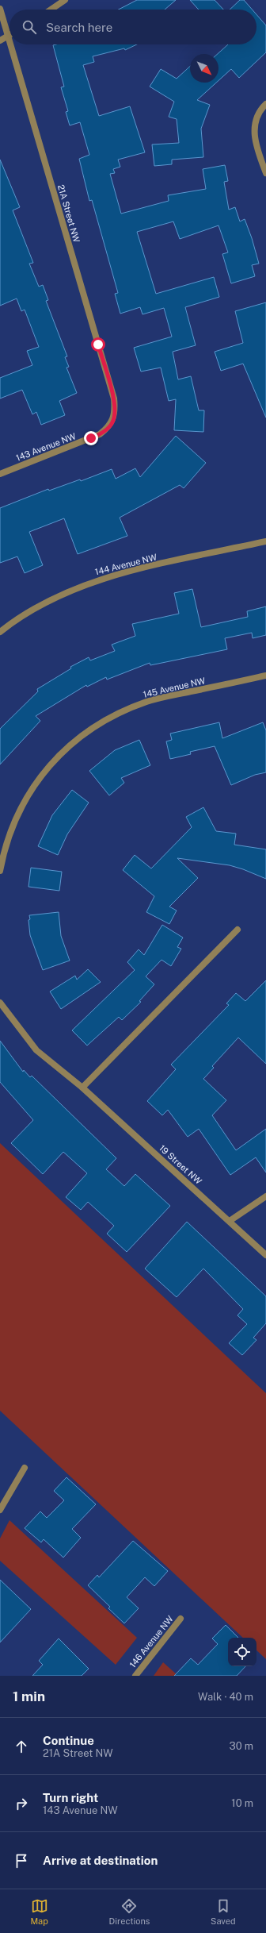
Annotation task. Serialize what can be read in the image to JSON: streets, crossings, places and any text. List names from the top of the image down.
{
  "streets": {
    "street": [
      "21A Street NW",
      "143 Avenue NW",
      "144 Avenue NW",
      "145 Avenue NW",
      "19 Street NW",
      "146 Avenue NW"
    ]
  },
  "crossings": [
    ["21A Street NW", "143 Avenue NW"]
  ],
  "north": "bottom right",
  "page": {
    "search": "Search here",
    "heading": ["1 min", "Walk · 40 m"],
    "list": [
      ["Continue", "21A Street NW", "30 m"],
      ["Turn right", "143 Avenue NW", "10 m"],
      "Arrive at destination"
    ],
    "nav": ["Map", "Directions", "Saved"]
  }
}
